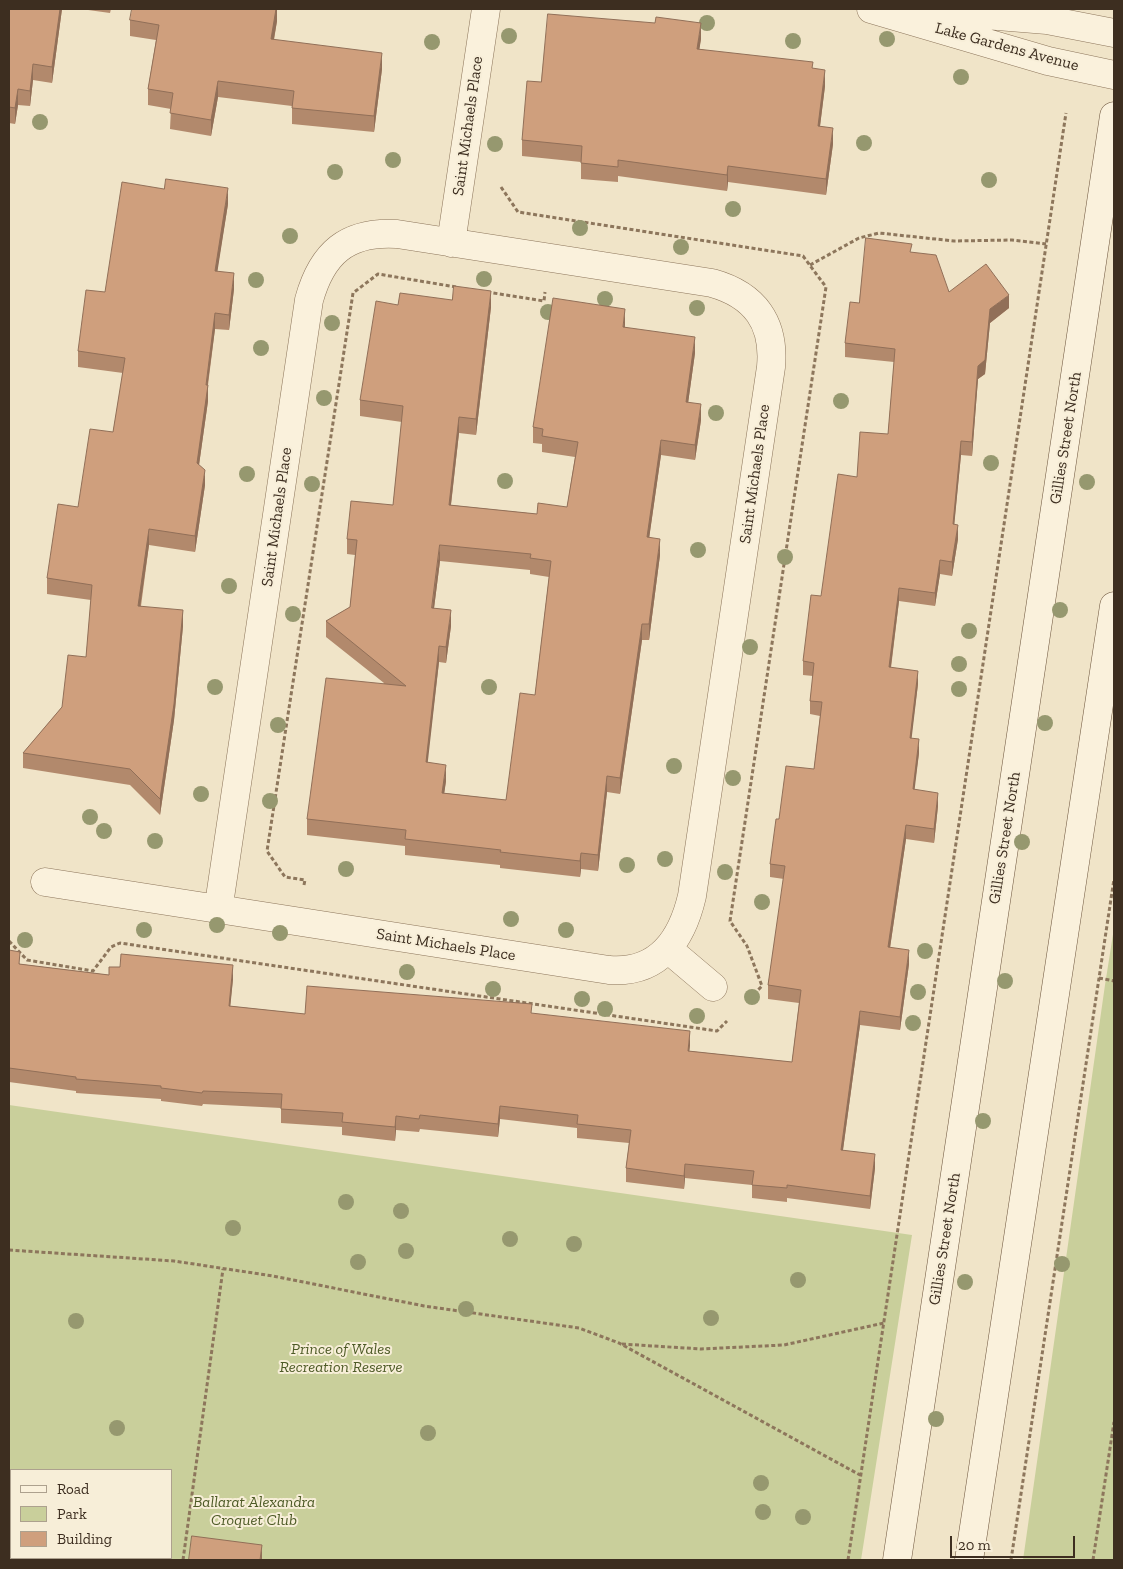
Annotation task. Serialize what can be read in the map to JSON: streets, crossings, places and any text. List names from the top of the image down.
{
  "streets": {
    "street": ["Lake Gardens Avenue", "Saint Michaels Place", "Gillies Street North"]
  },
  "parks": ["Prince of Wales Recreation Reserve", "Ballarat Alexandra Croquet Club"],
  "legend": ["Road", "Park", "Building"],
  "scale_bar": "20 m"
}
